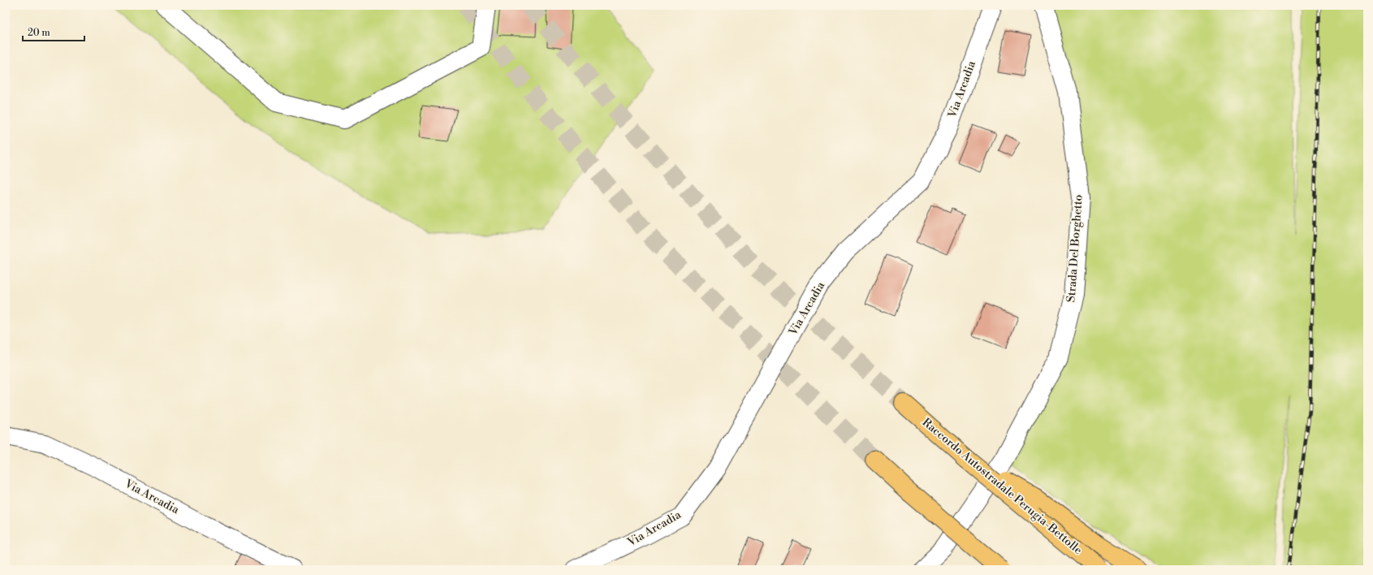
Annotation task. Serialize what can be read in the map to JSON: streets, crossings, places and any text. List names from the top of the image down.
{
  "streets": {
    "highway": ["Raccordo Autostradale Perugia-Bettolle"],
    "street": ["Via Arcadia", "Strada Del Borghetto"]
  },
  "scale_bar": "20 m"
}
